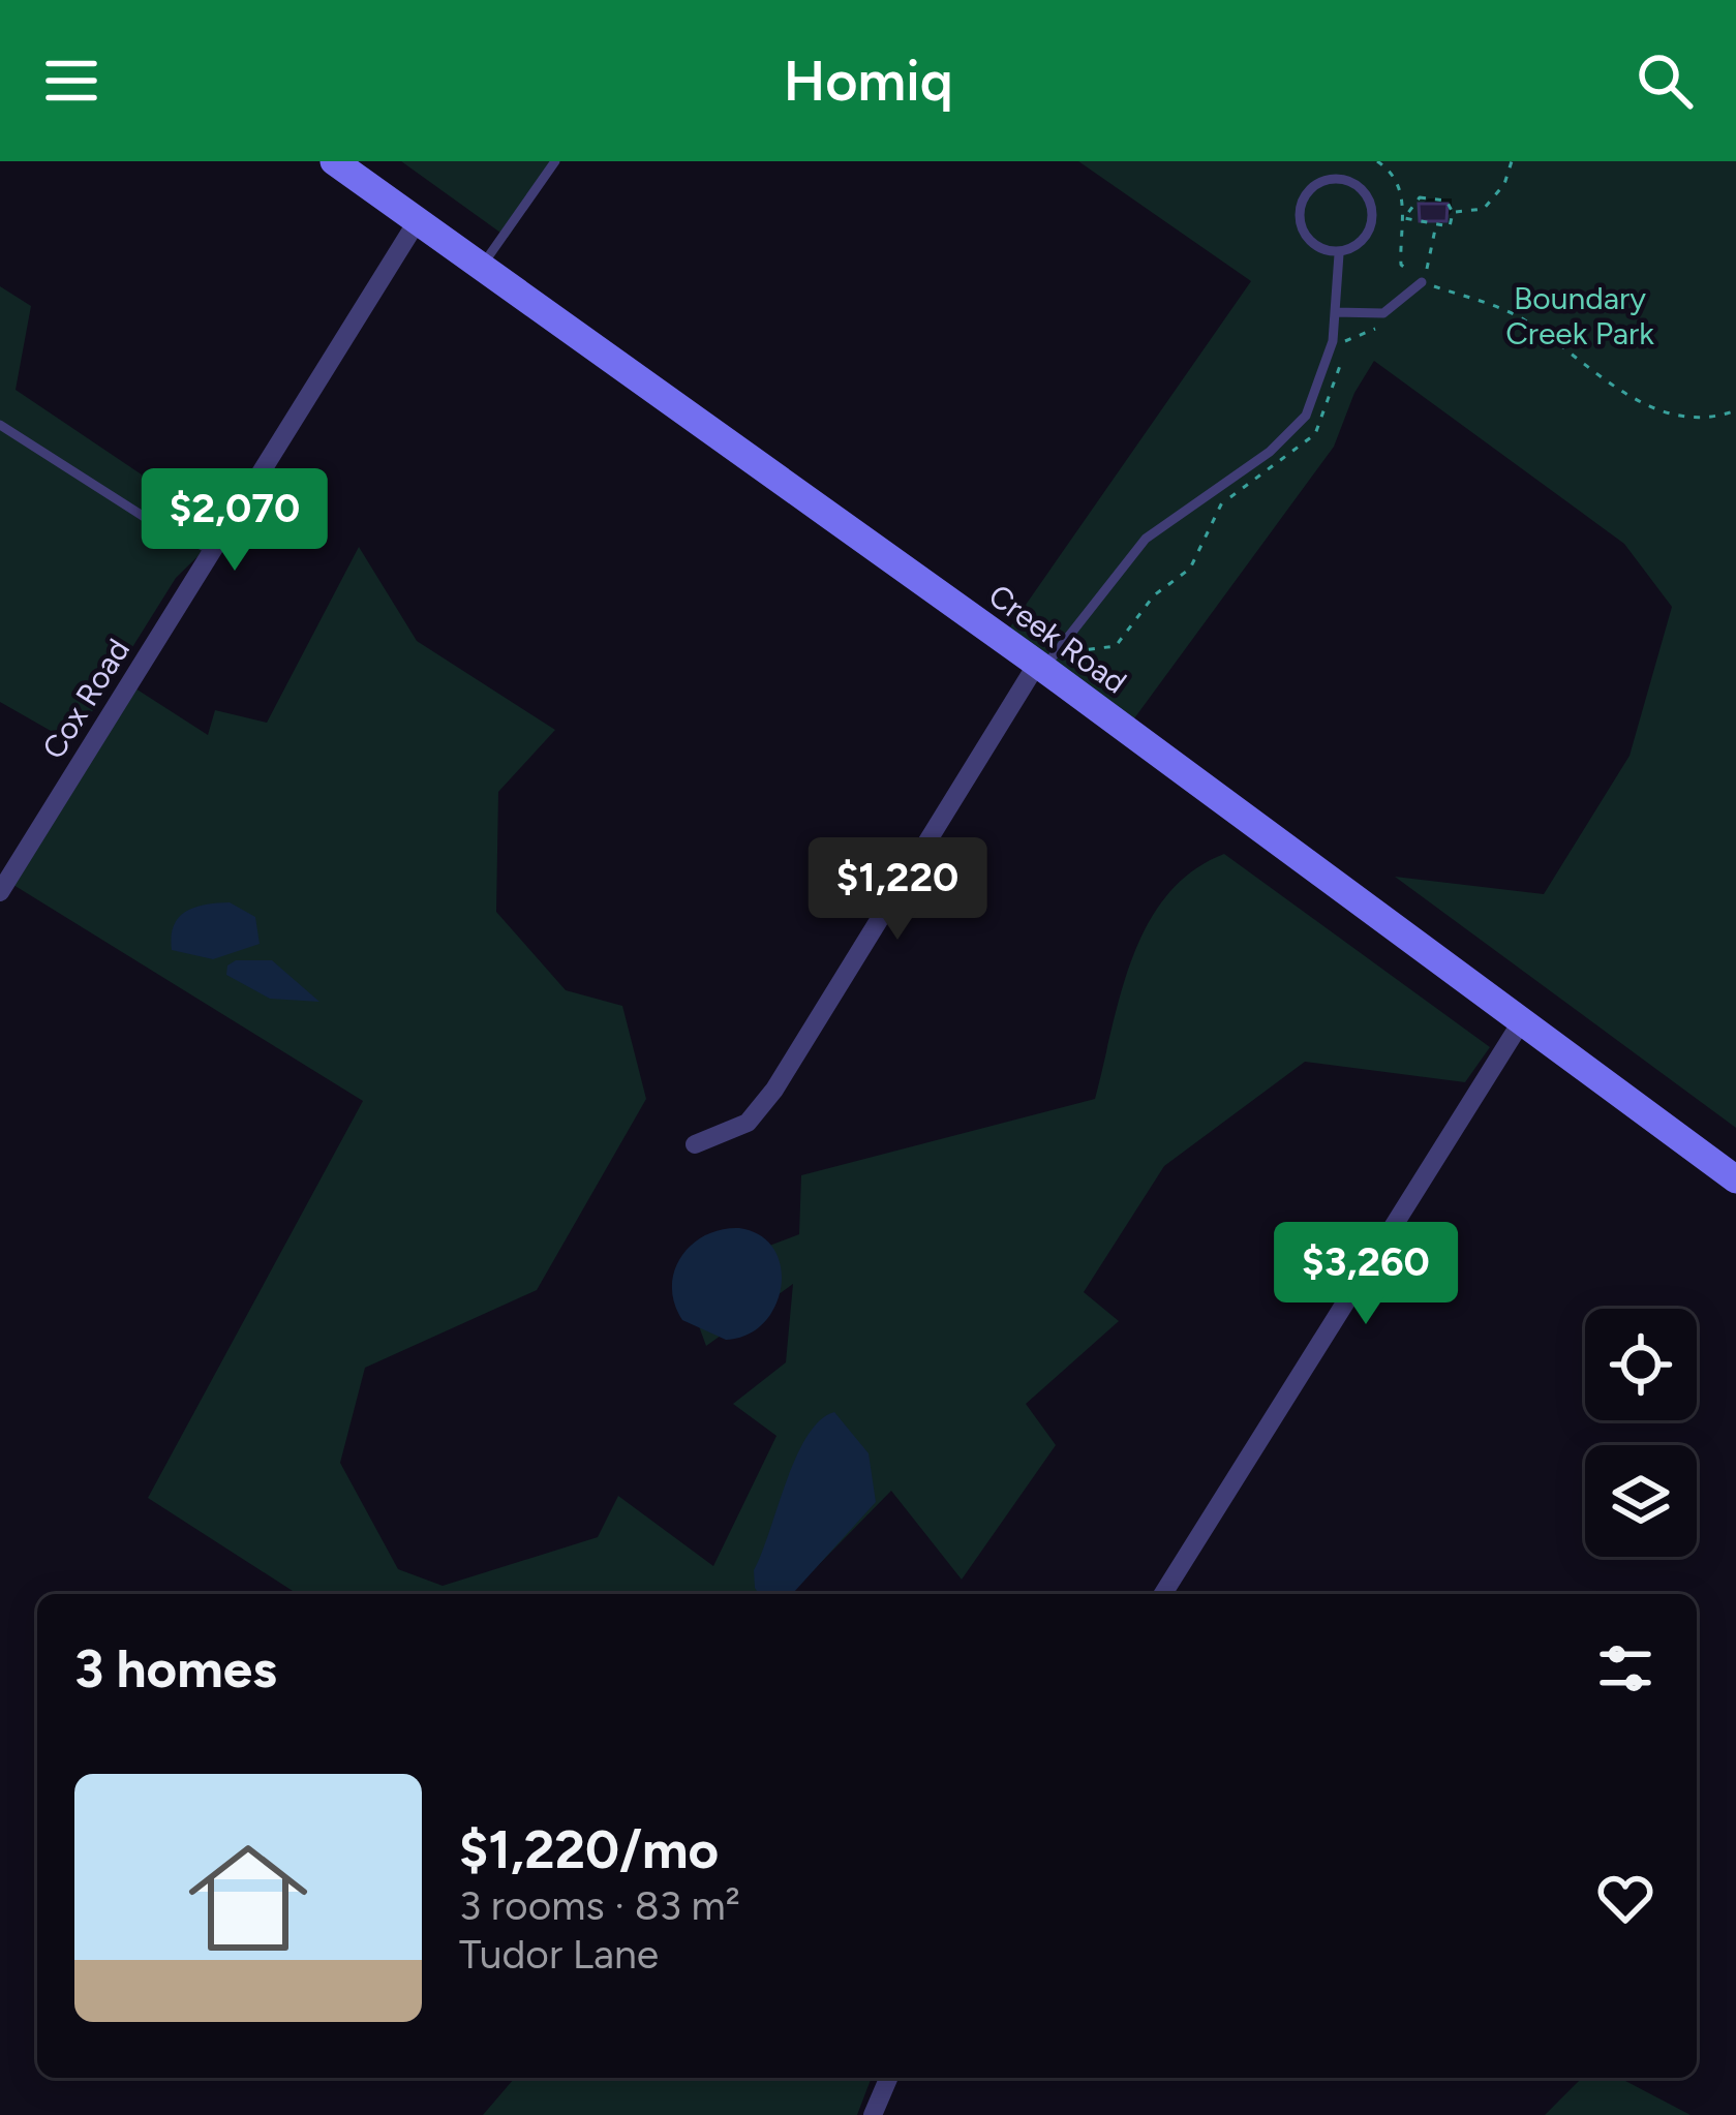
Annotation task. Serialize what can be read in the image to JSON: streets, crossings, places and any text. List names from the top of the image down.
{
  "streets": {
    "main road": ["Creek Road"],
    "street": ["Cox Road"]
  },
  "crossings": [
    ["Creek Road", "Cox Road"]
  ],
  "parks": ["Boundary Creek Park"],
  "page": {
    "header": "Homiq",
    "price": ["$2,070", "$1,220", "$3,260"],
    "heading": "3 homes",
    "list": [
      {
        "name": "$1,220/mo",
        "note": "3 rooms · 83 m² · Tudor Lane"
      }
    ]
  }
}
